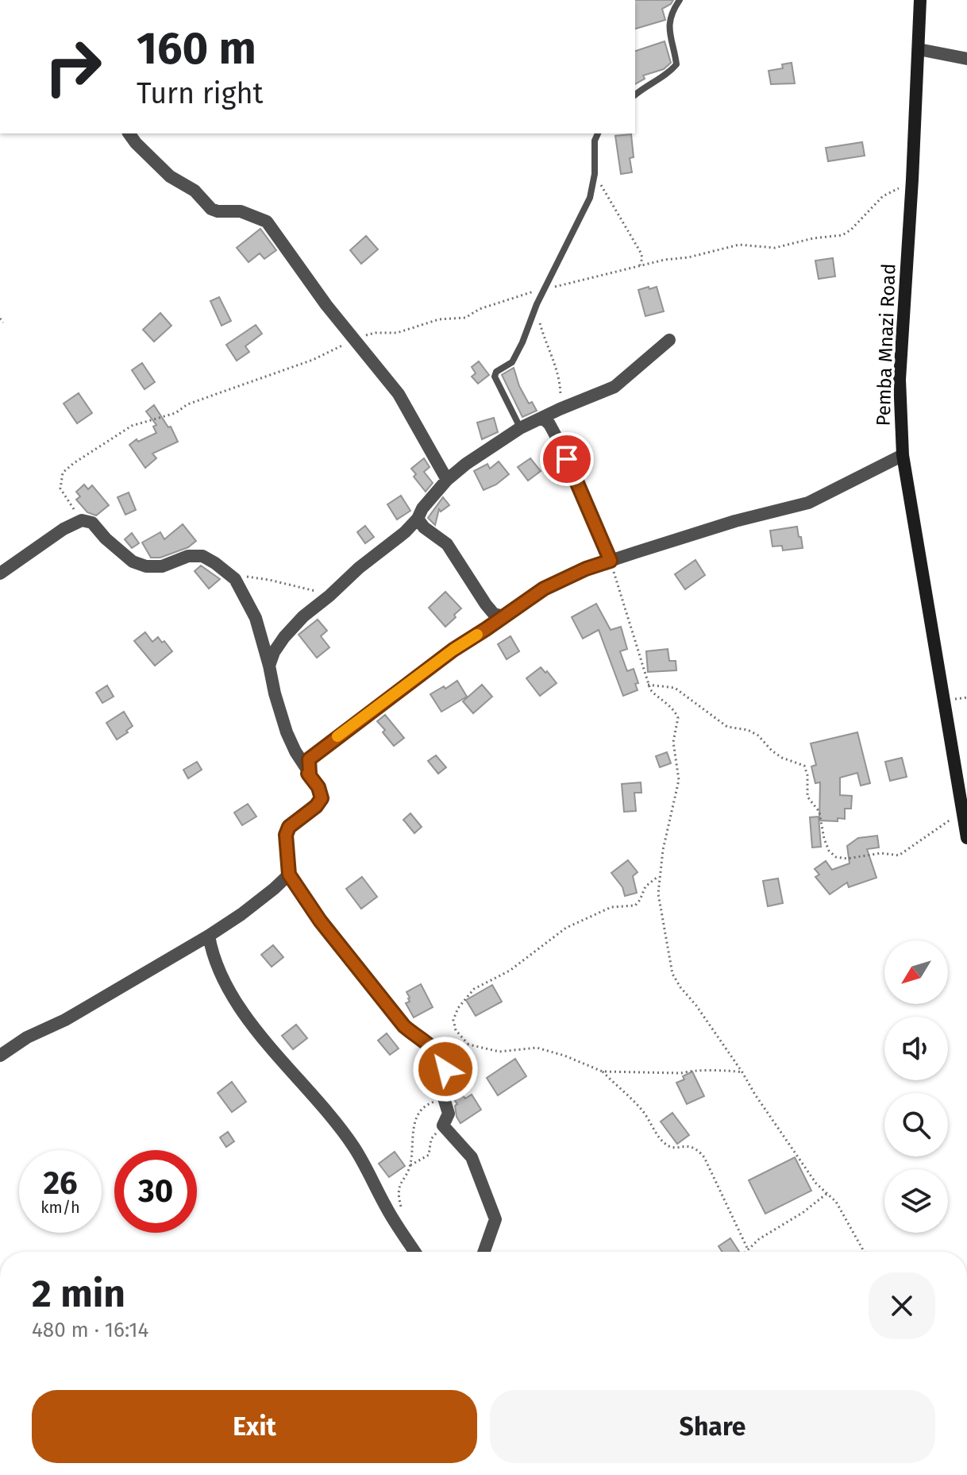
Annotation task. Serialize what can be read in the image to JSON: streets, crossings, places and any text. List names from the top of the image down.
{
  "streets": {
    "main road": ["Pemba Mnazi Road"]
  },
  "north": "bottom left",
  "page": {
    "turn": ["160 m", "Turn right"],
    "speed": "26 km/h",
    "limit": "30",
    "heading": ["2 min", "480 m · 16:14"],
    "buttons": ["Exit", "Share"]
  }
}
